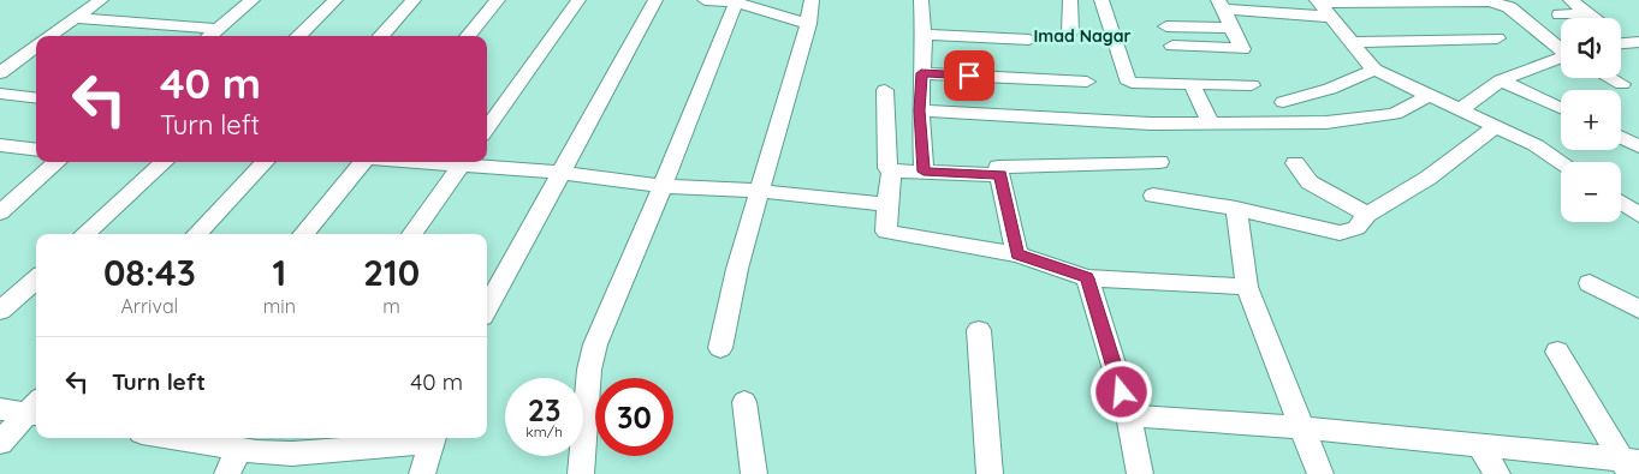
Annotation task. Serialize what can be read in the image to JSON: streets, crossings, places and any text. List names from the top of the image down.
{
  "districts": ["Imad Nagar"],
  "page": {
    "map_buttons": ["+", "−"],
    "turn": ["40 m", "Turn left"],
    "eta": [
      "08:43",
      "Arrival",
      "1",
      "min",
      "210",
      "m"
    ],
    "list": [
      {
        "name": "Turn left",
        "value": "40 m"
      }
    ],
    "speed": "23 km/h",
    "limit": "30"
  }
}
